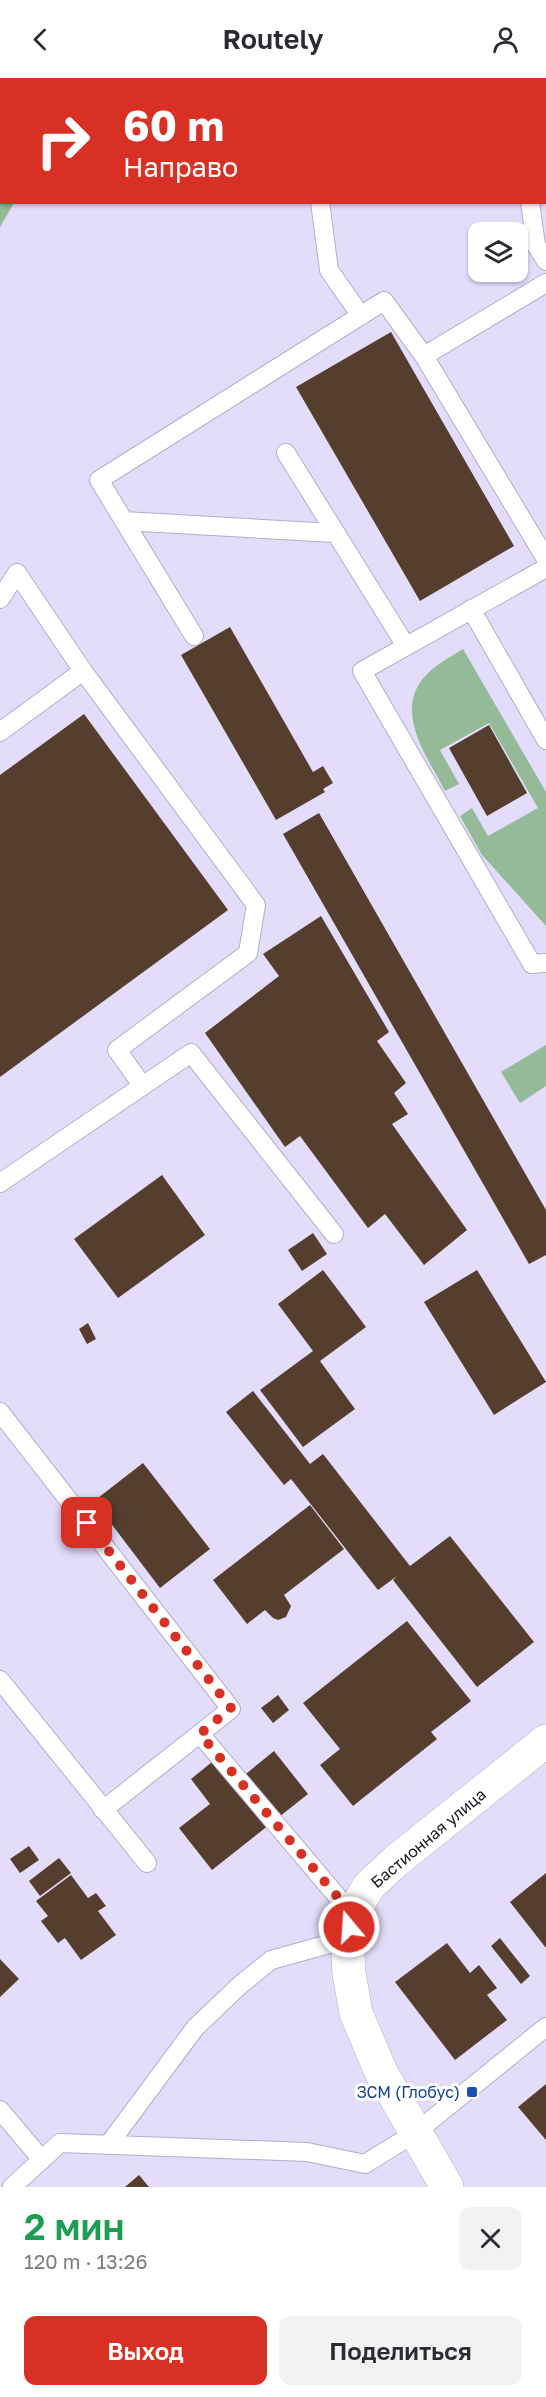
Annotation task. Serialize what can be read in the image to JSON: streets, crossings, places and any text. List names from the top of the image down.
{
  "streets": {
    "street": ["Бастионная улица"]
  },
  "places": {
    "transit": ["ЗСМ (Глобус)"]
  },
  "page": {
    "header": "Routely",
    "turn": ["60 m", "Направо"],
    "heading": ["2 мин", "120 m · 13:26"],
    "buttons": ["Выход", "Поделиться"]
  }
}
